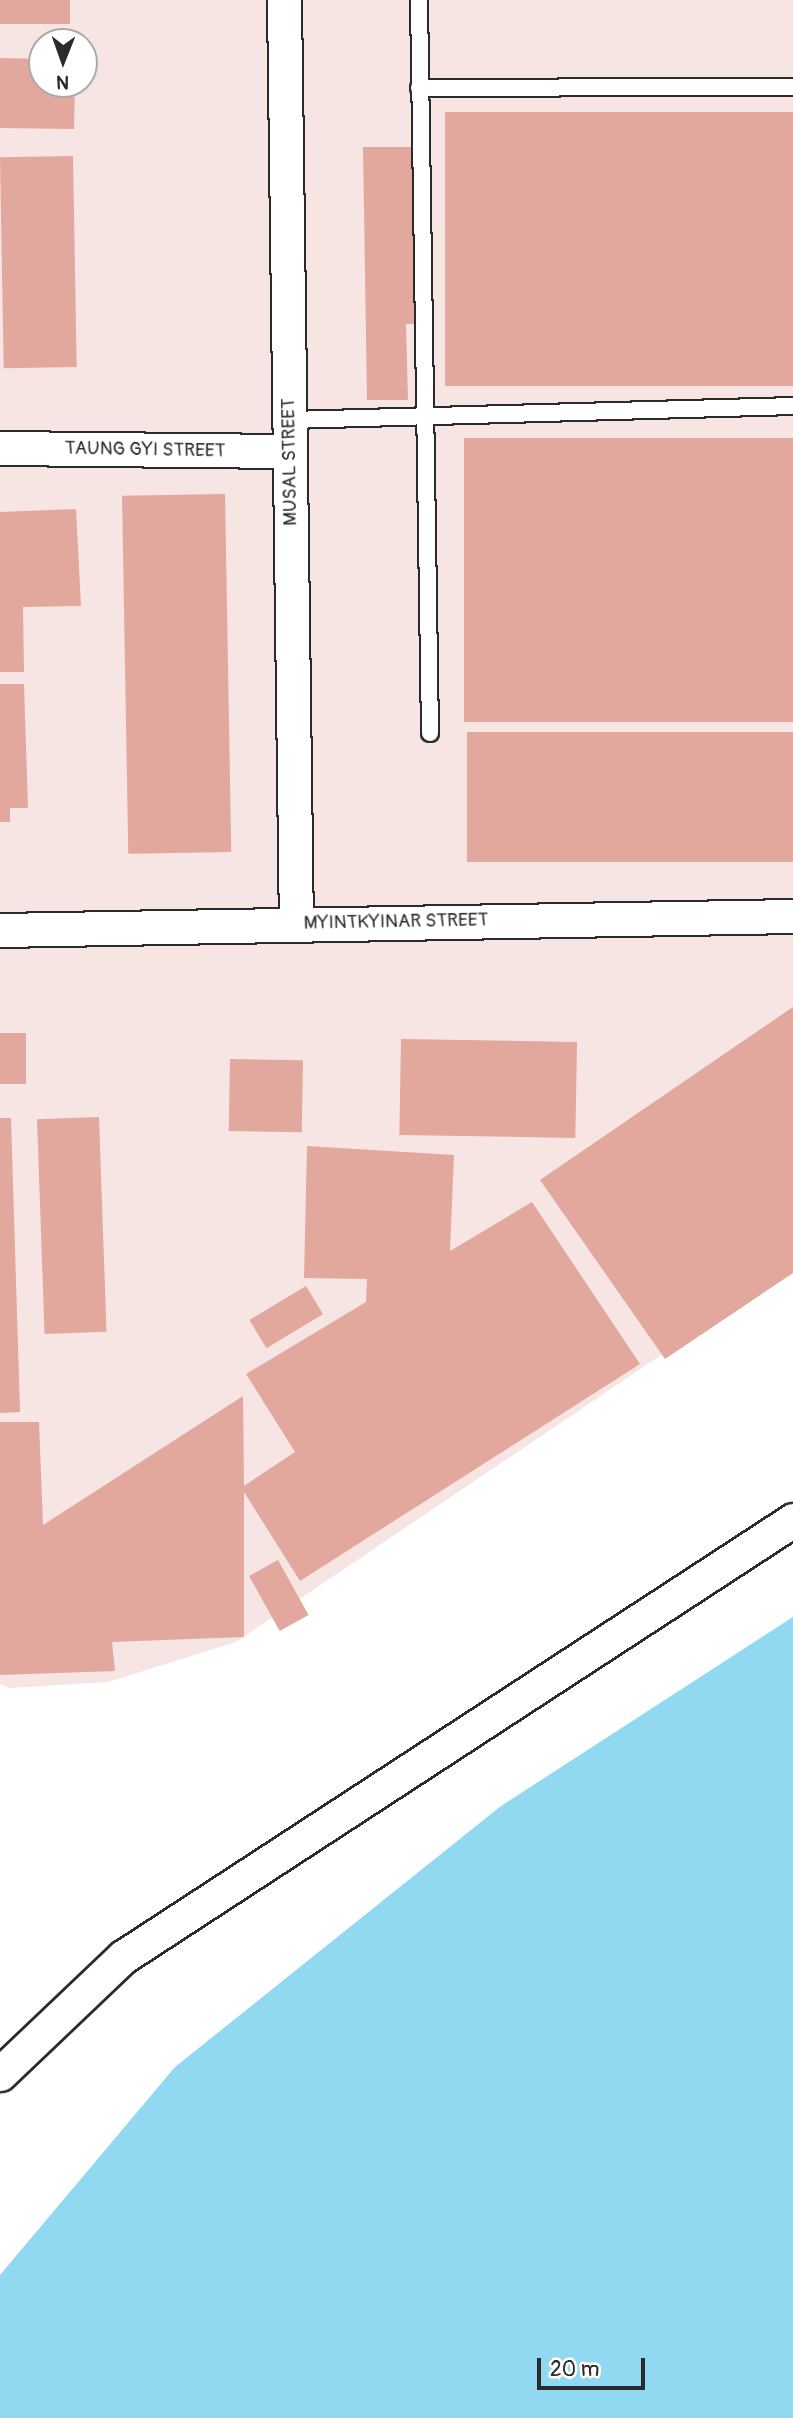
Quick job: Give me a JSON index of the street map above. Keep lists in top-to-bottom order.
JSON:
{
  "streets": {
    "street": ["TAUNG GYI STREET", "MUSAL STREET", "MYINTKYINAR STREET"]
  },
  "crossings": [
    ["TAUNG GYI STREET", "MUSAL STREET"],
    ["MUSAL STREET", "MYINTKYINAR STREET"]
  ],
  "scale_bar": "20 m",
  "north": "bottom"
}
